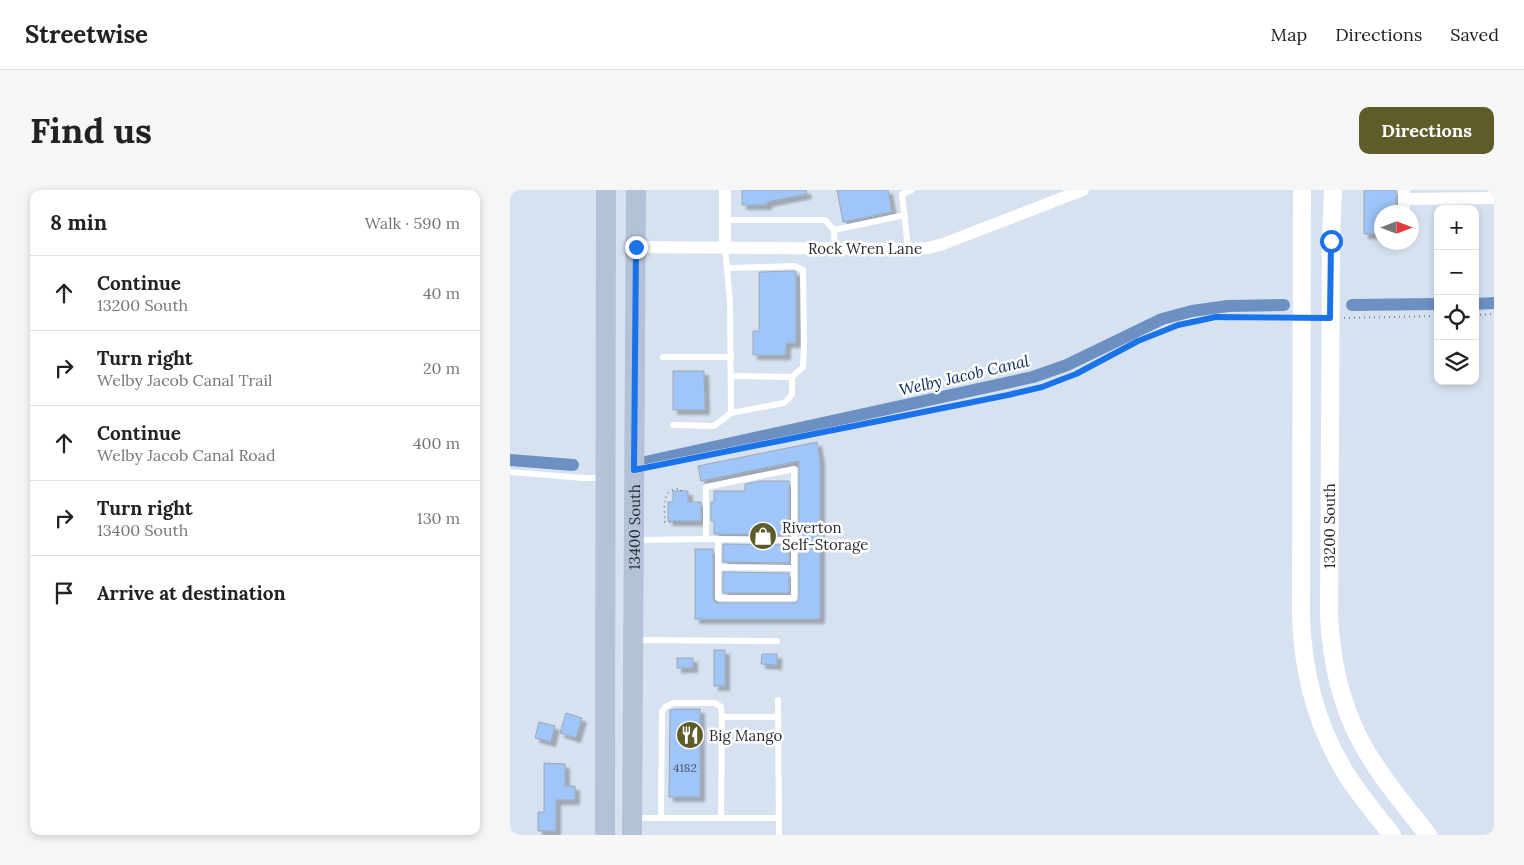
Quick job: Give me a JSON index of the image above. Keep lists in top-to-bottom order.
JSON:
{
  "streets": {
    "main road": ["13400 South"],
    "street": ["Rock Wren Lane", "13200 South"]
  },
  "crossings": [
    ["Rock Wren Lane", "13400 South"]
  ],
  "water": ["Welby Jacob Canal"],
  "places": {
    "shop": ["Riverton Self-Storage"],
    "restaurant": ["Big Mango"]
  },
  "house_numbers": ["4182"],
  "north": "right",
  "page": {
    "header": "Streetwise",
    "nav": ["Map", "Directions", "Saved"],
    "buttons": "Directions",
    "title": "Find us",
    "heading": ["8 min", "Walk · 590 m"],
    "map_buttons": ["+", "−"],
    "list": [
      ["Continue", "13200 South", "40 m"],
      ["Turn right", "Welby Jacob Canal Trail", "20 m"],
      ["Continue", "Welby Jacob Canal Road", "400 m"],
      ["Turn right", "13400 South", "130 m"],
      "Arrive at destination"
    ]
  }
}
